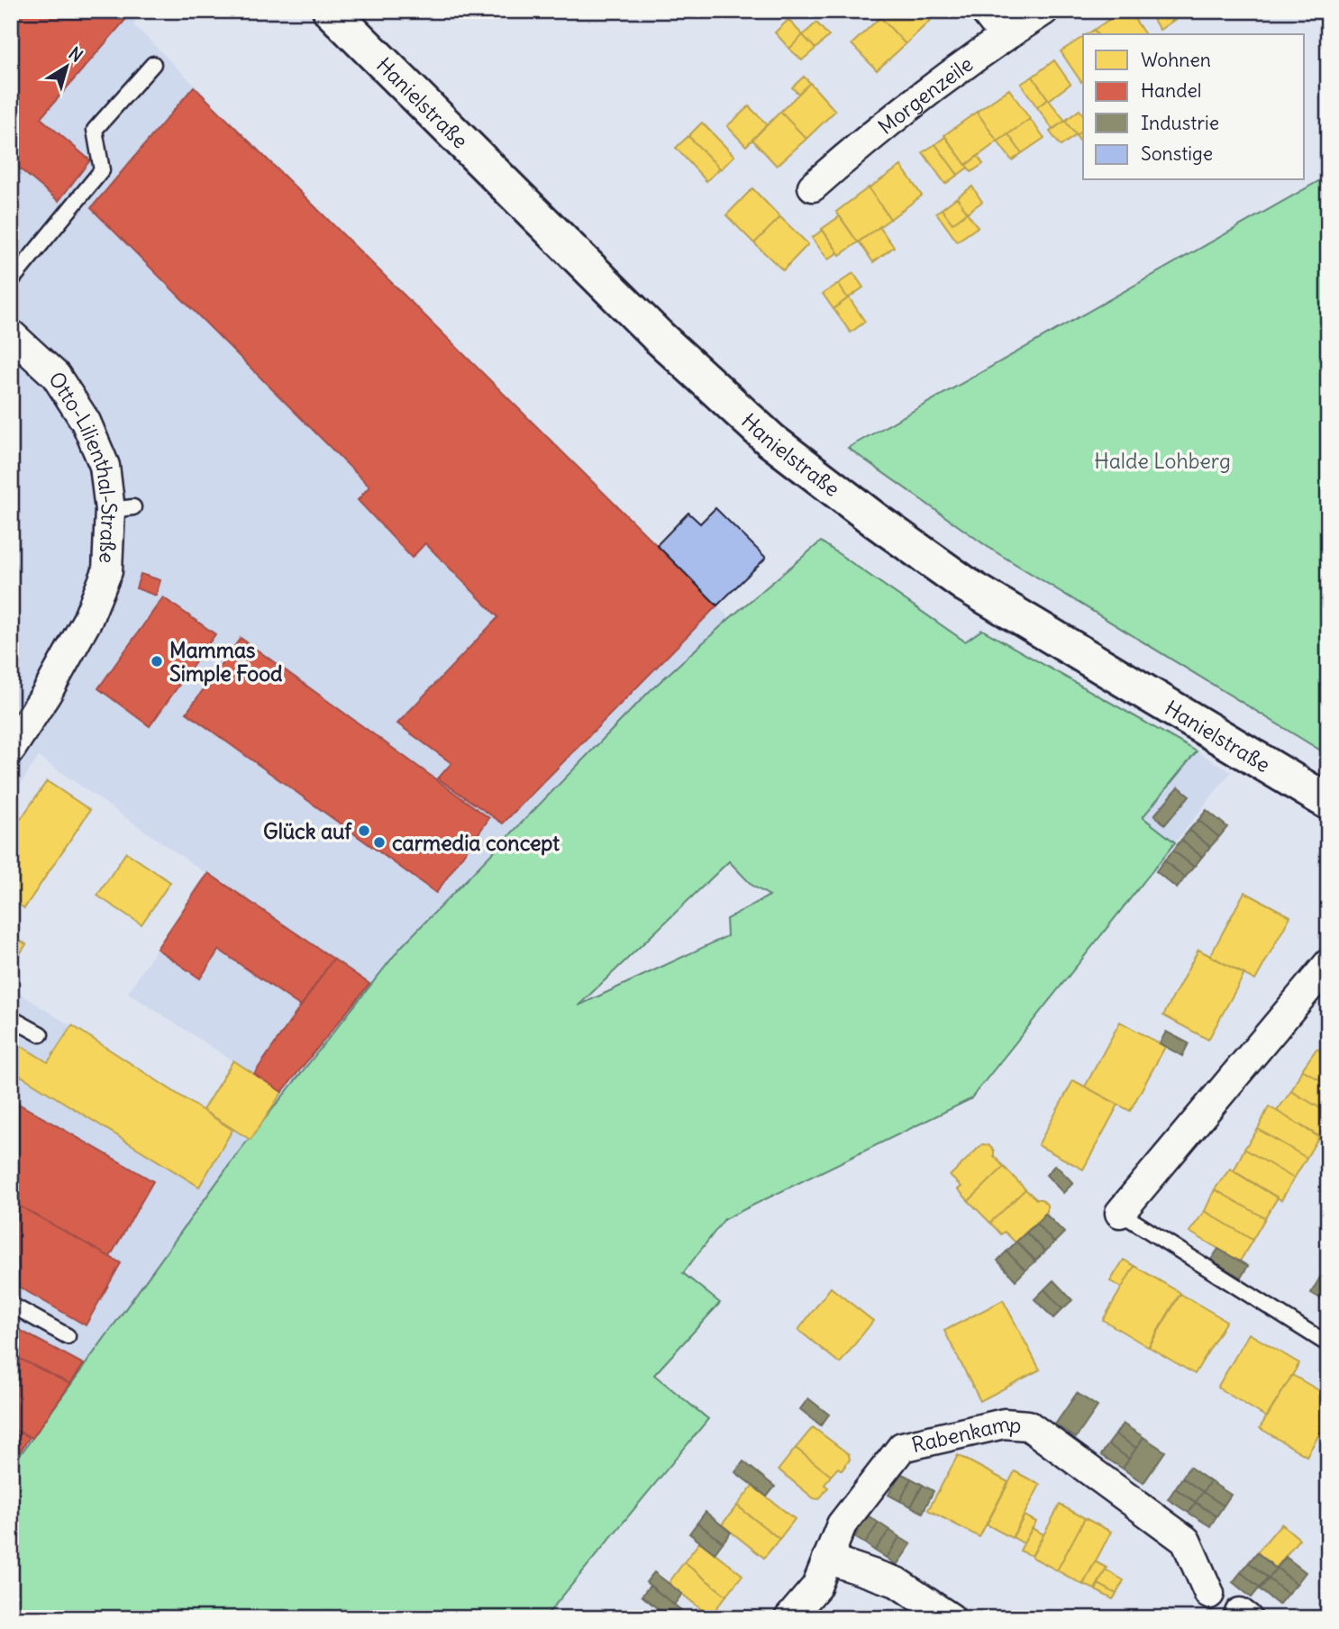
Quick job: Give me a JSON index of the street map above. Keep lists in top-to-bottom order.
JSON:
{
  "streets": {
    "main road": ["Hanielstraße"],
    "street": ["Morgenzeile", "Otto-Lilienthal-Straße", "Rabenkamp"]
  },
  "parks": ["Halde Lohberg"],
  "places": ["Mammas Simple Food", "Glück auf", "carmedia concept"],
  "legend": [
    "Wohnen",
    "Handel",
    "Industrie",
    "Sonstige"
  ],
  "north": "top right"
}
